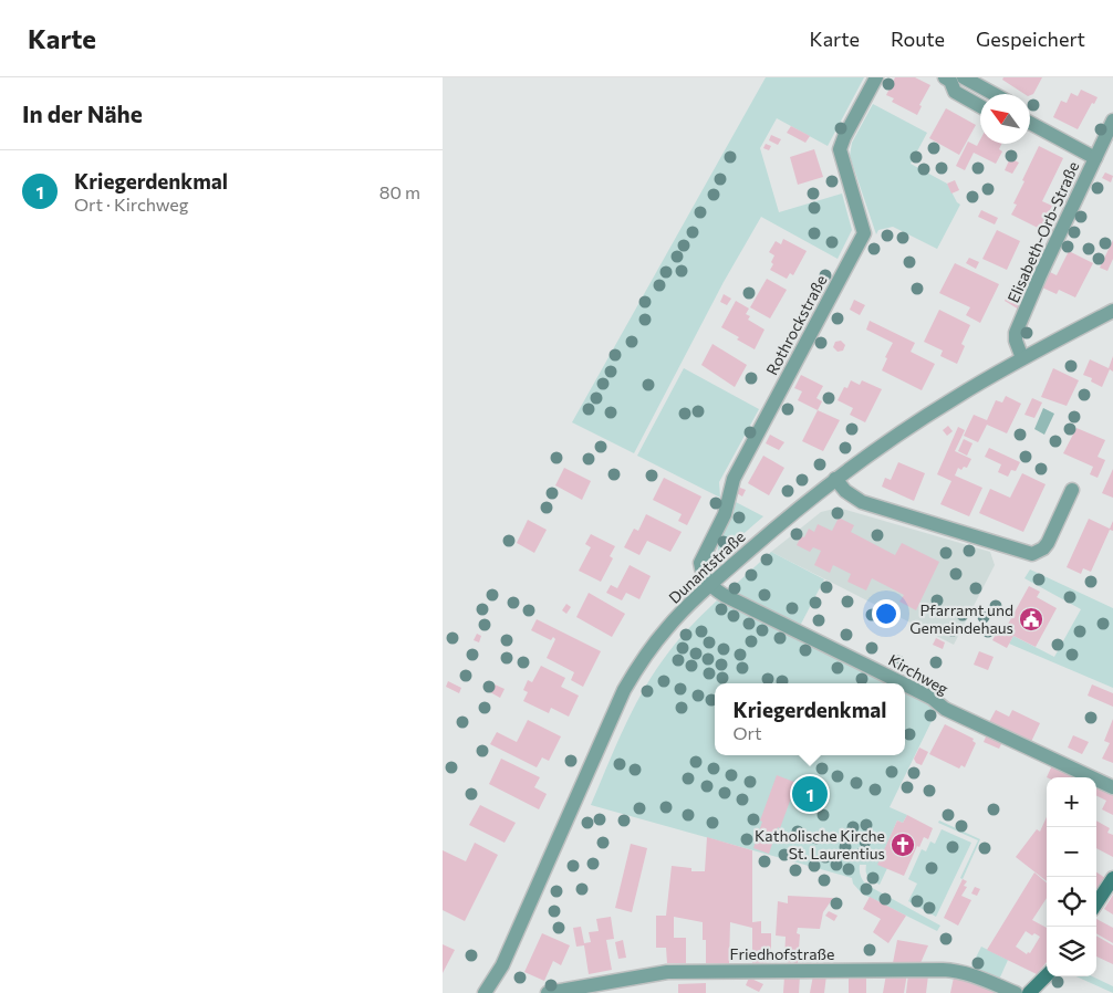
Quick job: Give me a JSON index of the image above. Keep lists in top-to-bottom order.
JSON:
{
  "streets": {
    "street": [
      "Elisabeth-Orb-Straße",
      "Rothrockstraße",
      "Dunantstraße",
      "Kirchweg",
      "Friedhofstraße"
    ]
  },
  "crossings": [
    ["Elisabeth-Orb-Straße", "Dunantstraße"],
    ["Rothrockstraße", "Dunantstraße"],
    ["Rothrockstraße", "Kirchweg"],
    ["Dunantstraße", "Kirchweg"]
  ],
  "places": {
    "public building": ["Pfarramt und Gemeindehaus"],
    "church": ["Katholische Kirche St. Laurentius"]
  },
  "north": "top left",
  "page": {
    "header": "Karte",
    "nav": ["Karte", "Route", "Gespeichert"],
    "heading": "In der Nähe",
    "list": [
      {
        "mark": "1",
        "name": "Kriegerdenkmal",
        "note": "Ort · Kirchweg",
        "value": "80 m"
      }
    ],
    "popup": ["Kriegerdenkmal", "Ort"],
    "pins": "1",
    "map_buttons": ["+", "−"]
  }
}
